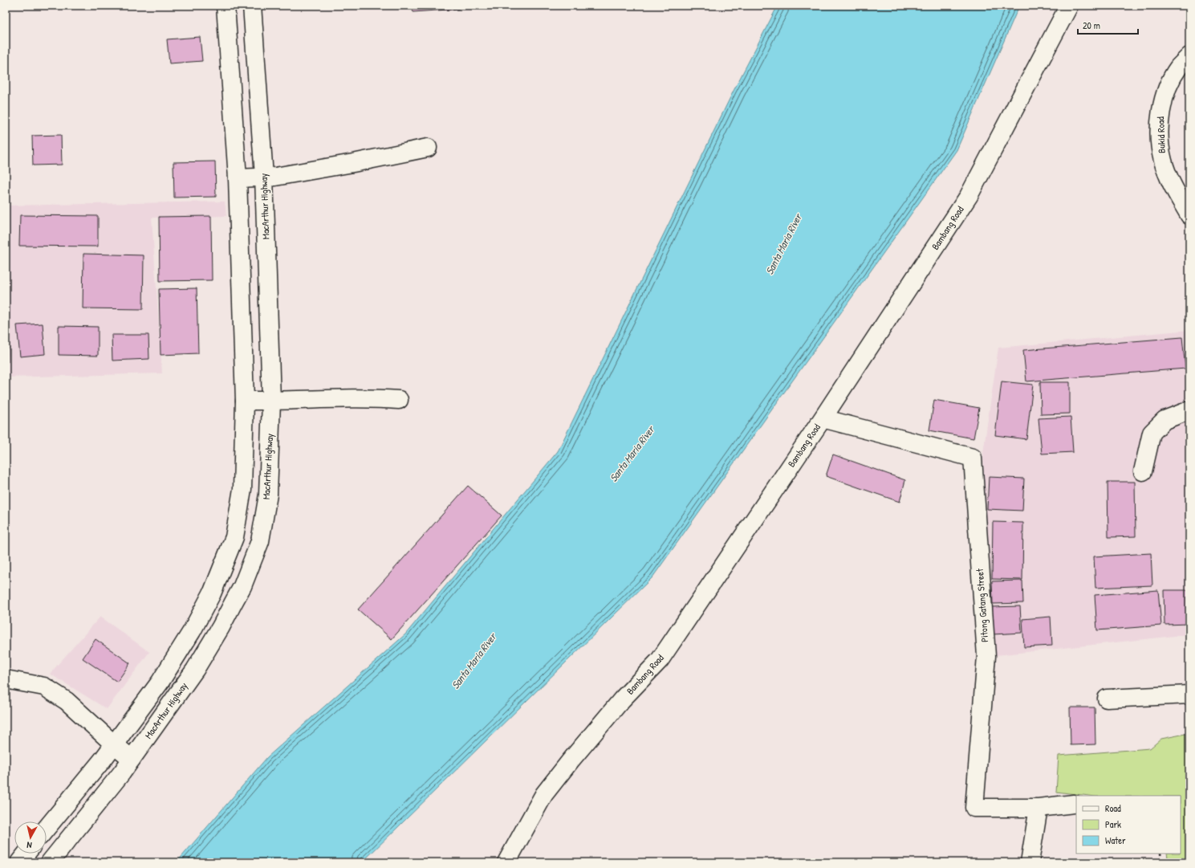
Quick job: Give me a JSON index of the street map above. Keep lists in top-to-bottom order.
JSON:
{
  "streets": {
    "main road": [
      "Bukid Road",
      "MacArthur Highway",
      "Bambang Road",
      "Pitong Gatang Street"
    ]
  },
  "crossings": [
    ["Bambang Road", "Pitong Gatang Street"]
  ],
  "water": ["Santa Maria River"],
  "legend": ["Road", "Park", "Water"],
  "scale_bar": "20 m",
  "north": "bottom"
}
